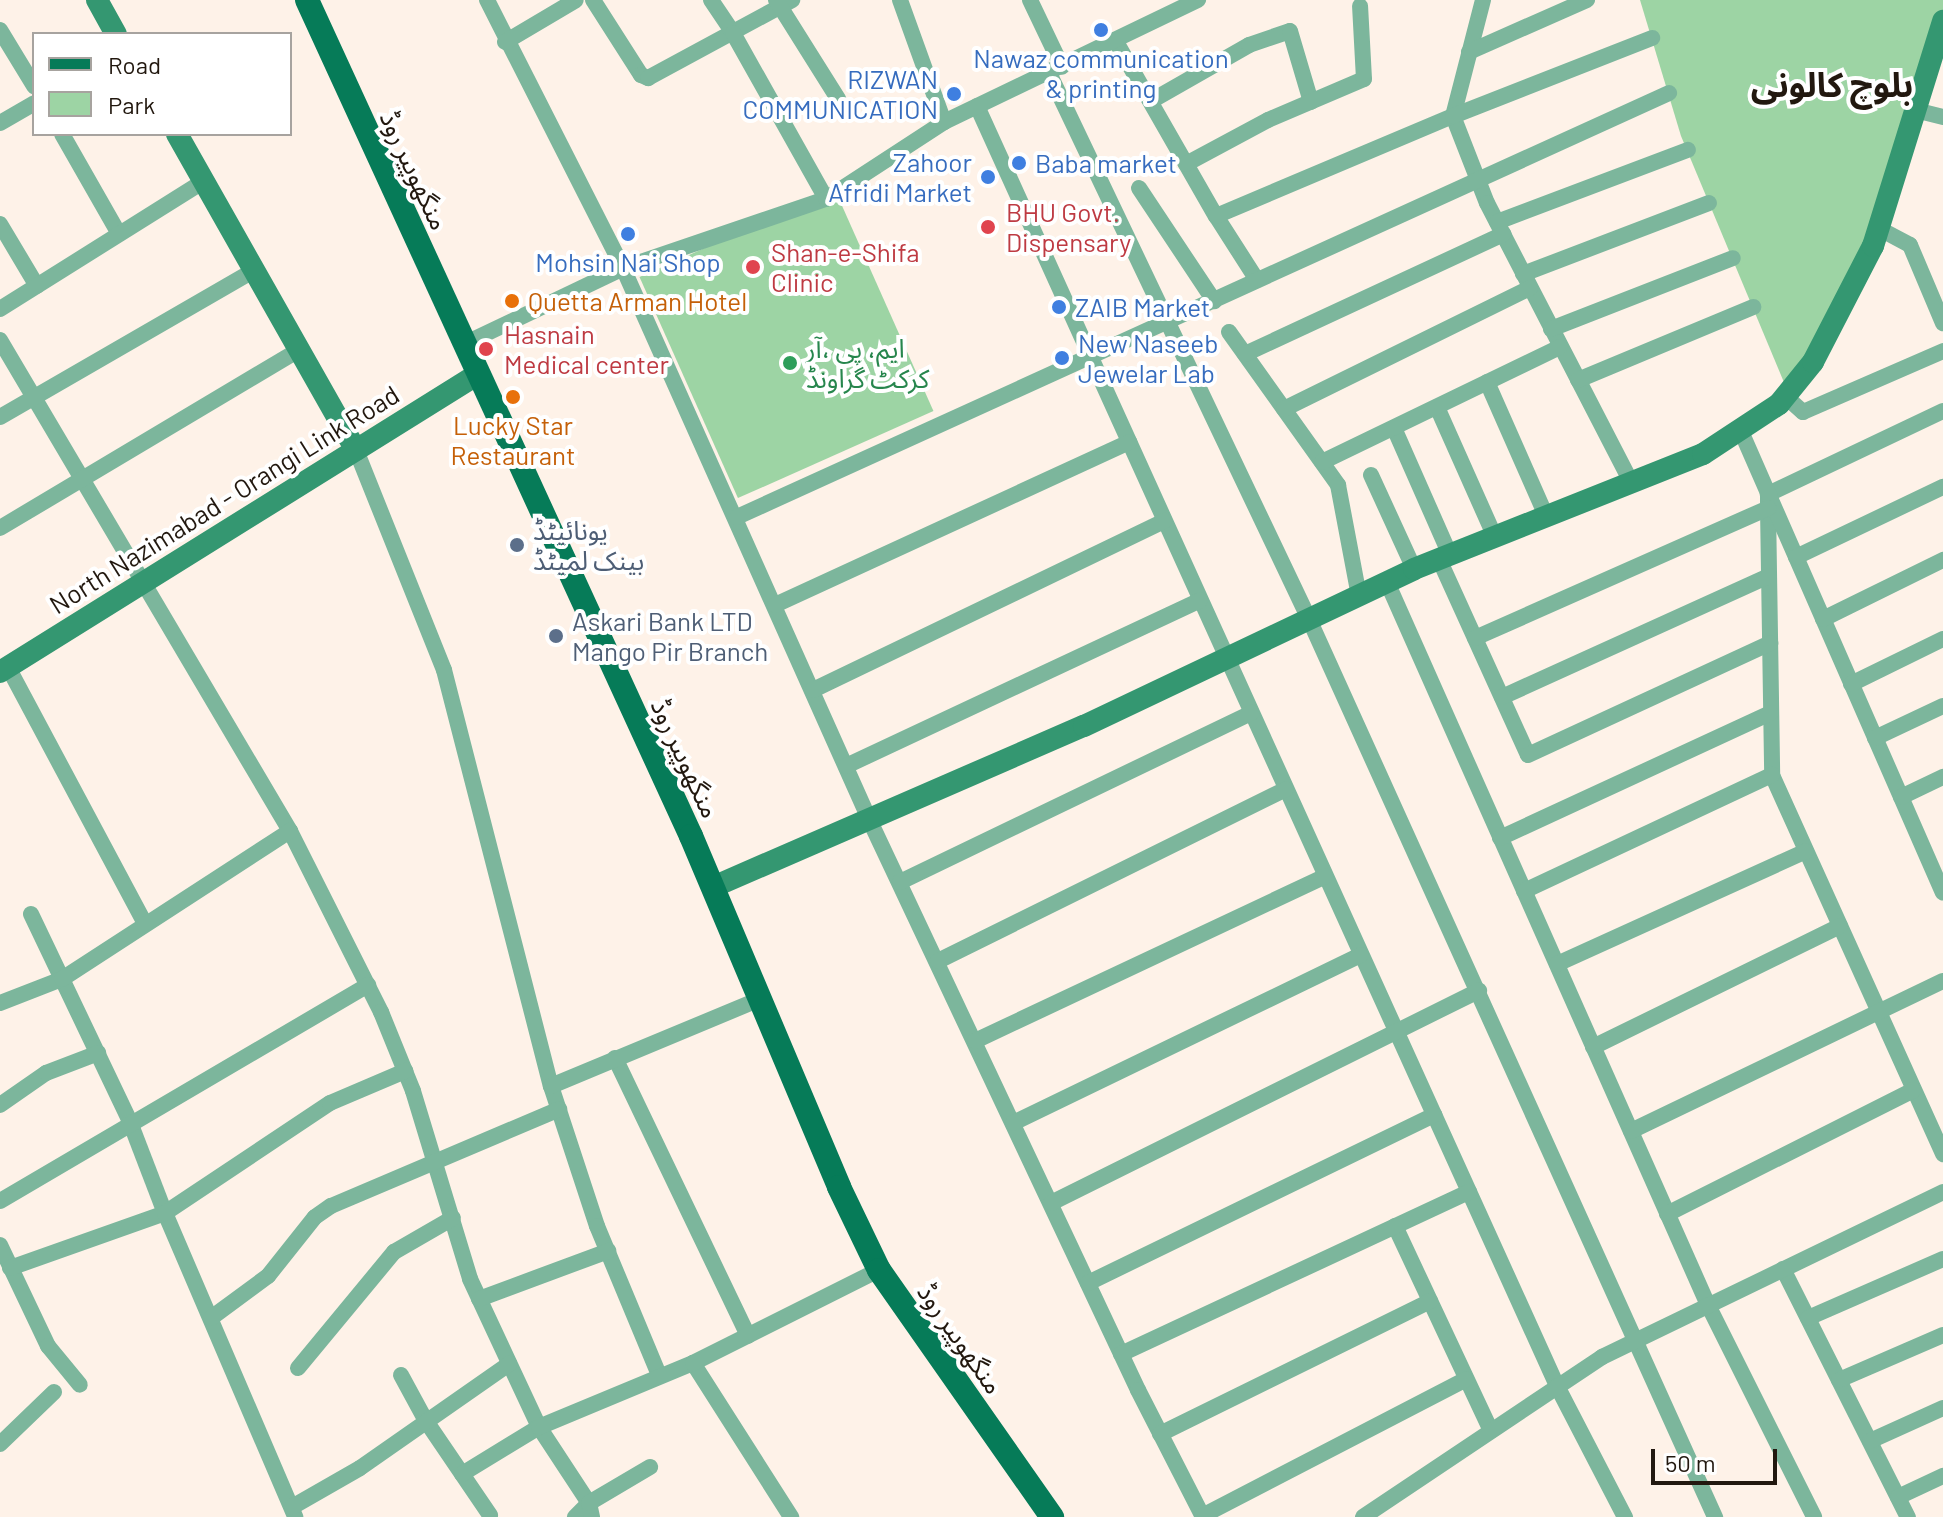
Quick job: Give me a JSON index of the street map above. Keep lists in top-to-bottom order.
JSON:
{
  "streets": {
    "main road": ["منگھوپیر روڈ"],
    "street": ["North Nazimabad - Orangi Link Road"]
  },
  "crossings": [
    ["منگھوپیر روڈ", "North Nazimabad - Orangi Link Road"]
  ],
  "districts": ["بلوچ کالونی"],
  "places": [
    "Nawaz communication & printing",
    "RIZWAN COMMUNICATION",
    "Baba market",
    "Zahoor Afridi Market",
    "BHU Govt. Dispensary",
    "Mohsin Nai Shop",
    "Shan-e-Shifa Clinic",
    "Quetta Arman Hotel",
    "ZAIB Market",
    "Hasnain Medical center",
    "New Naseeb Jewelar Lab",
    "ایم، پی ،آر کرکٹ گراونڈ",
    "Lucky Star Restaurant",
    "یونائیٹڈ بینک لمیٹڈ",
    "Askari Bank LTD Mango Pir Branch"
  ],
  "legend": ["Road", "Park"],
  "scale_bar": "50 m"
}
